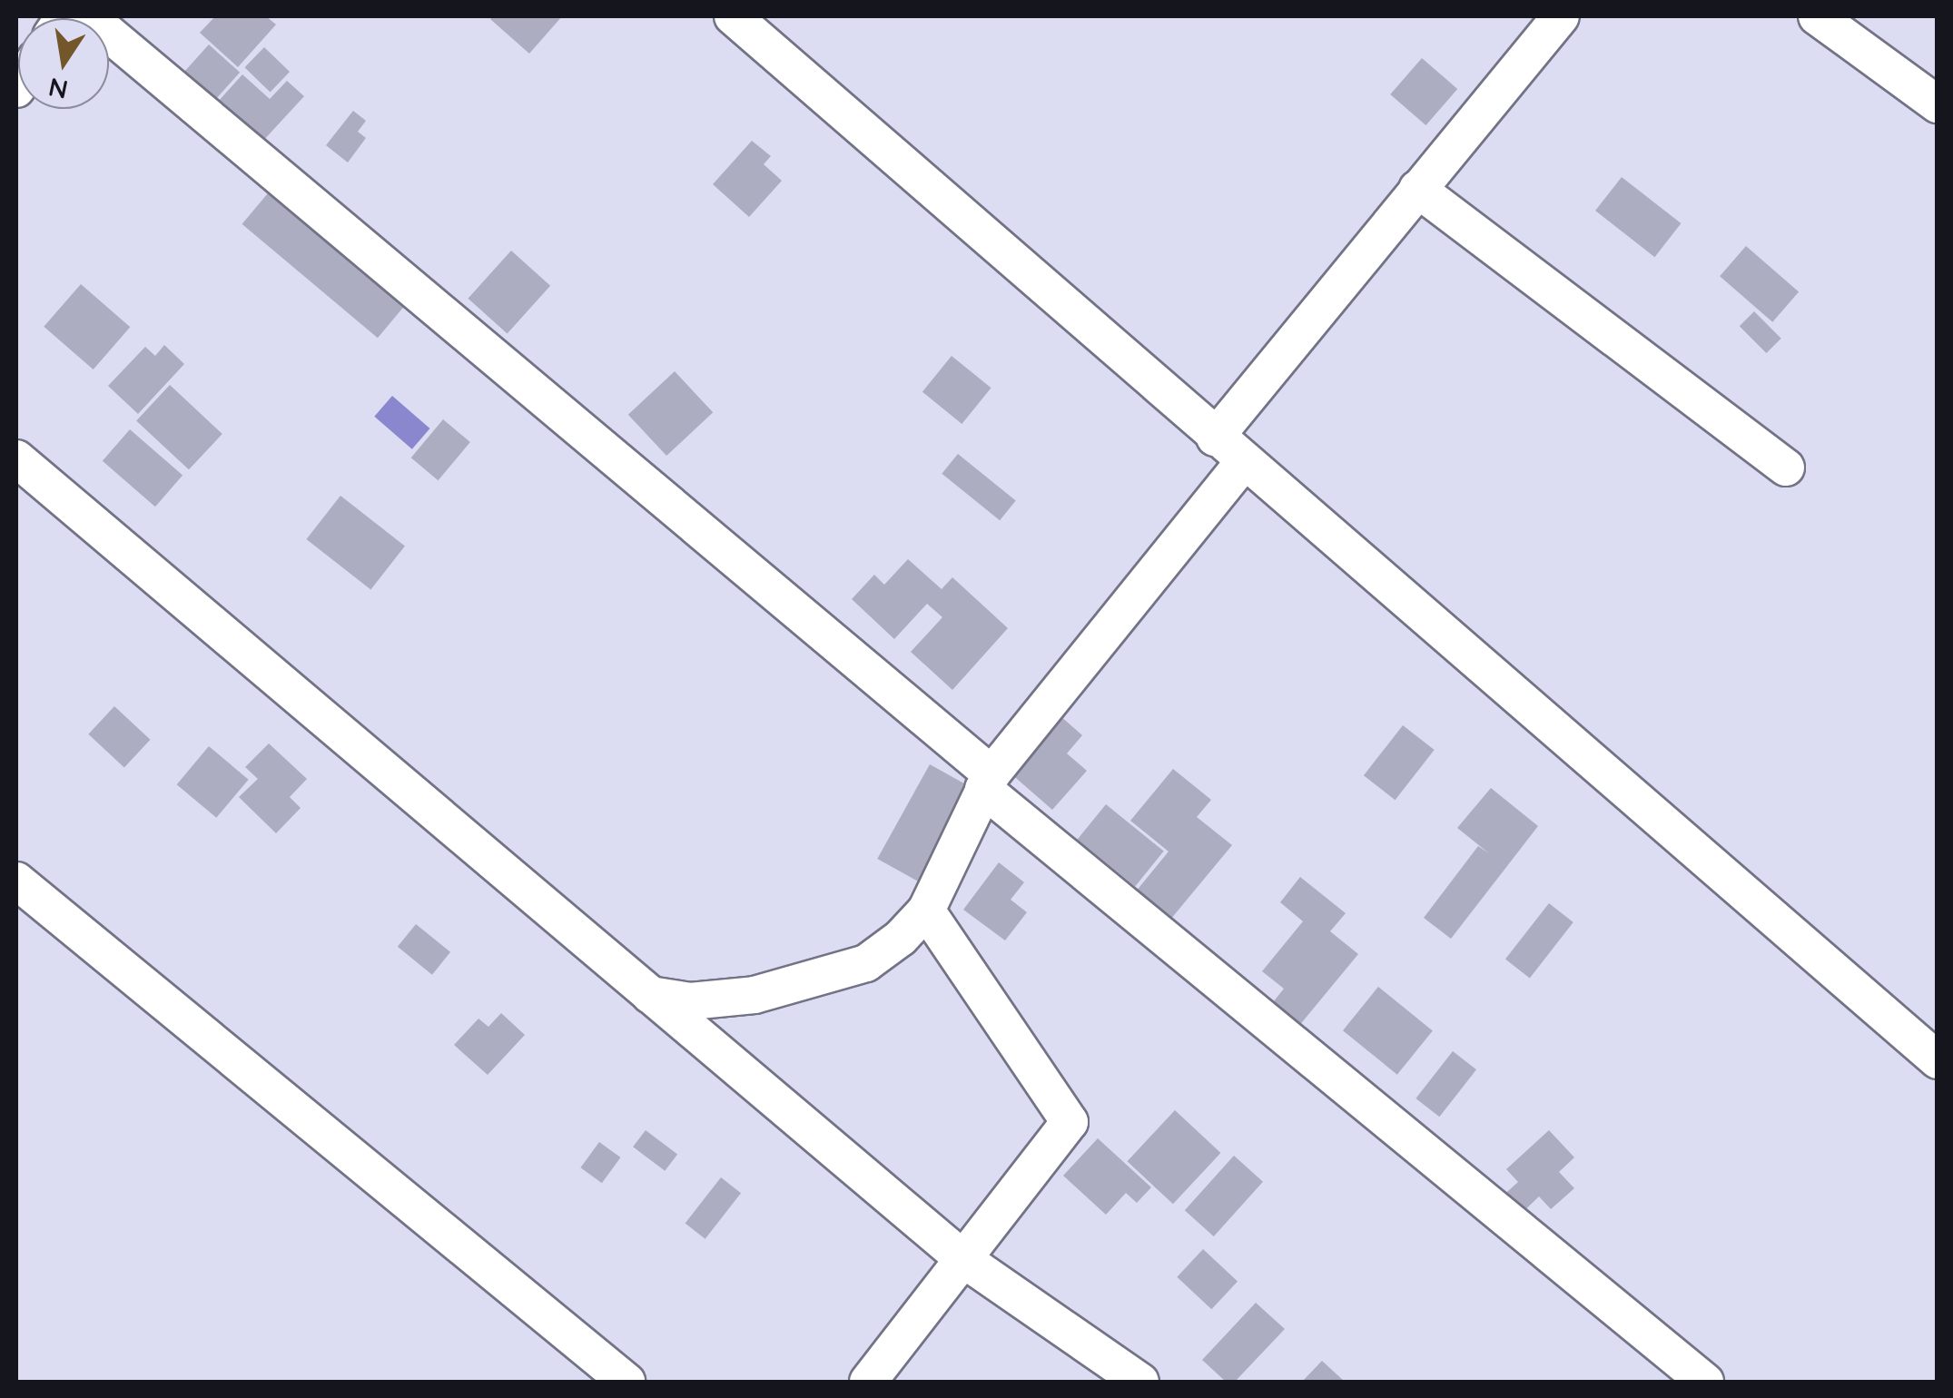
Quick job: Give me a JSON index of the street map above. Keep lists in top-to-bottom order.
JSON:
{
  "north": "bottom"
}
